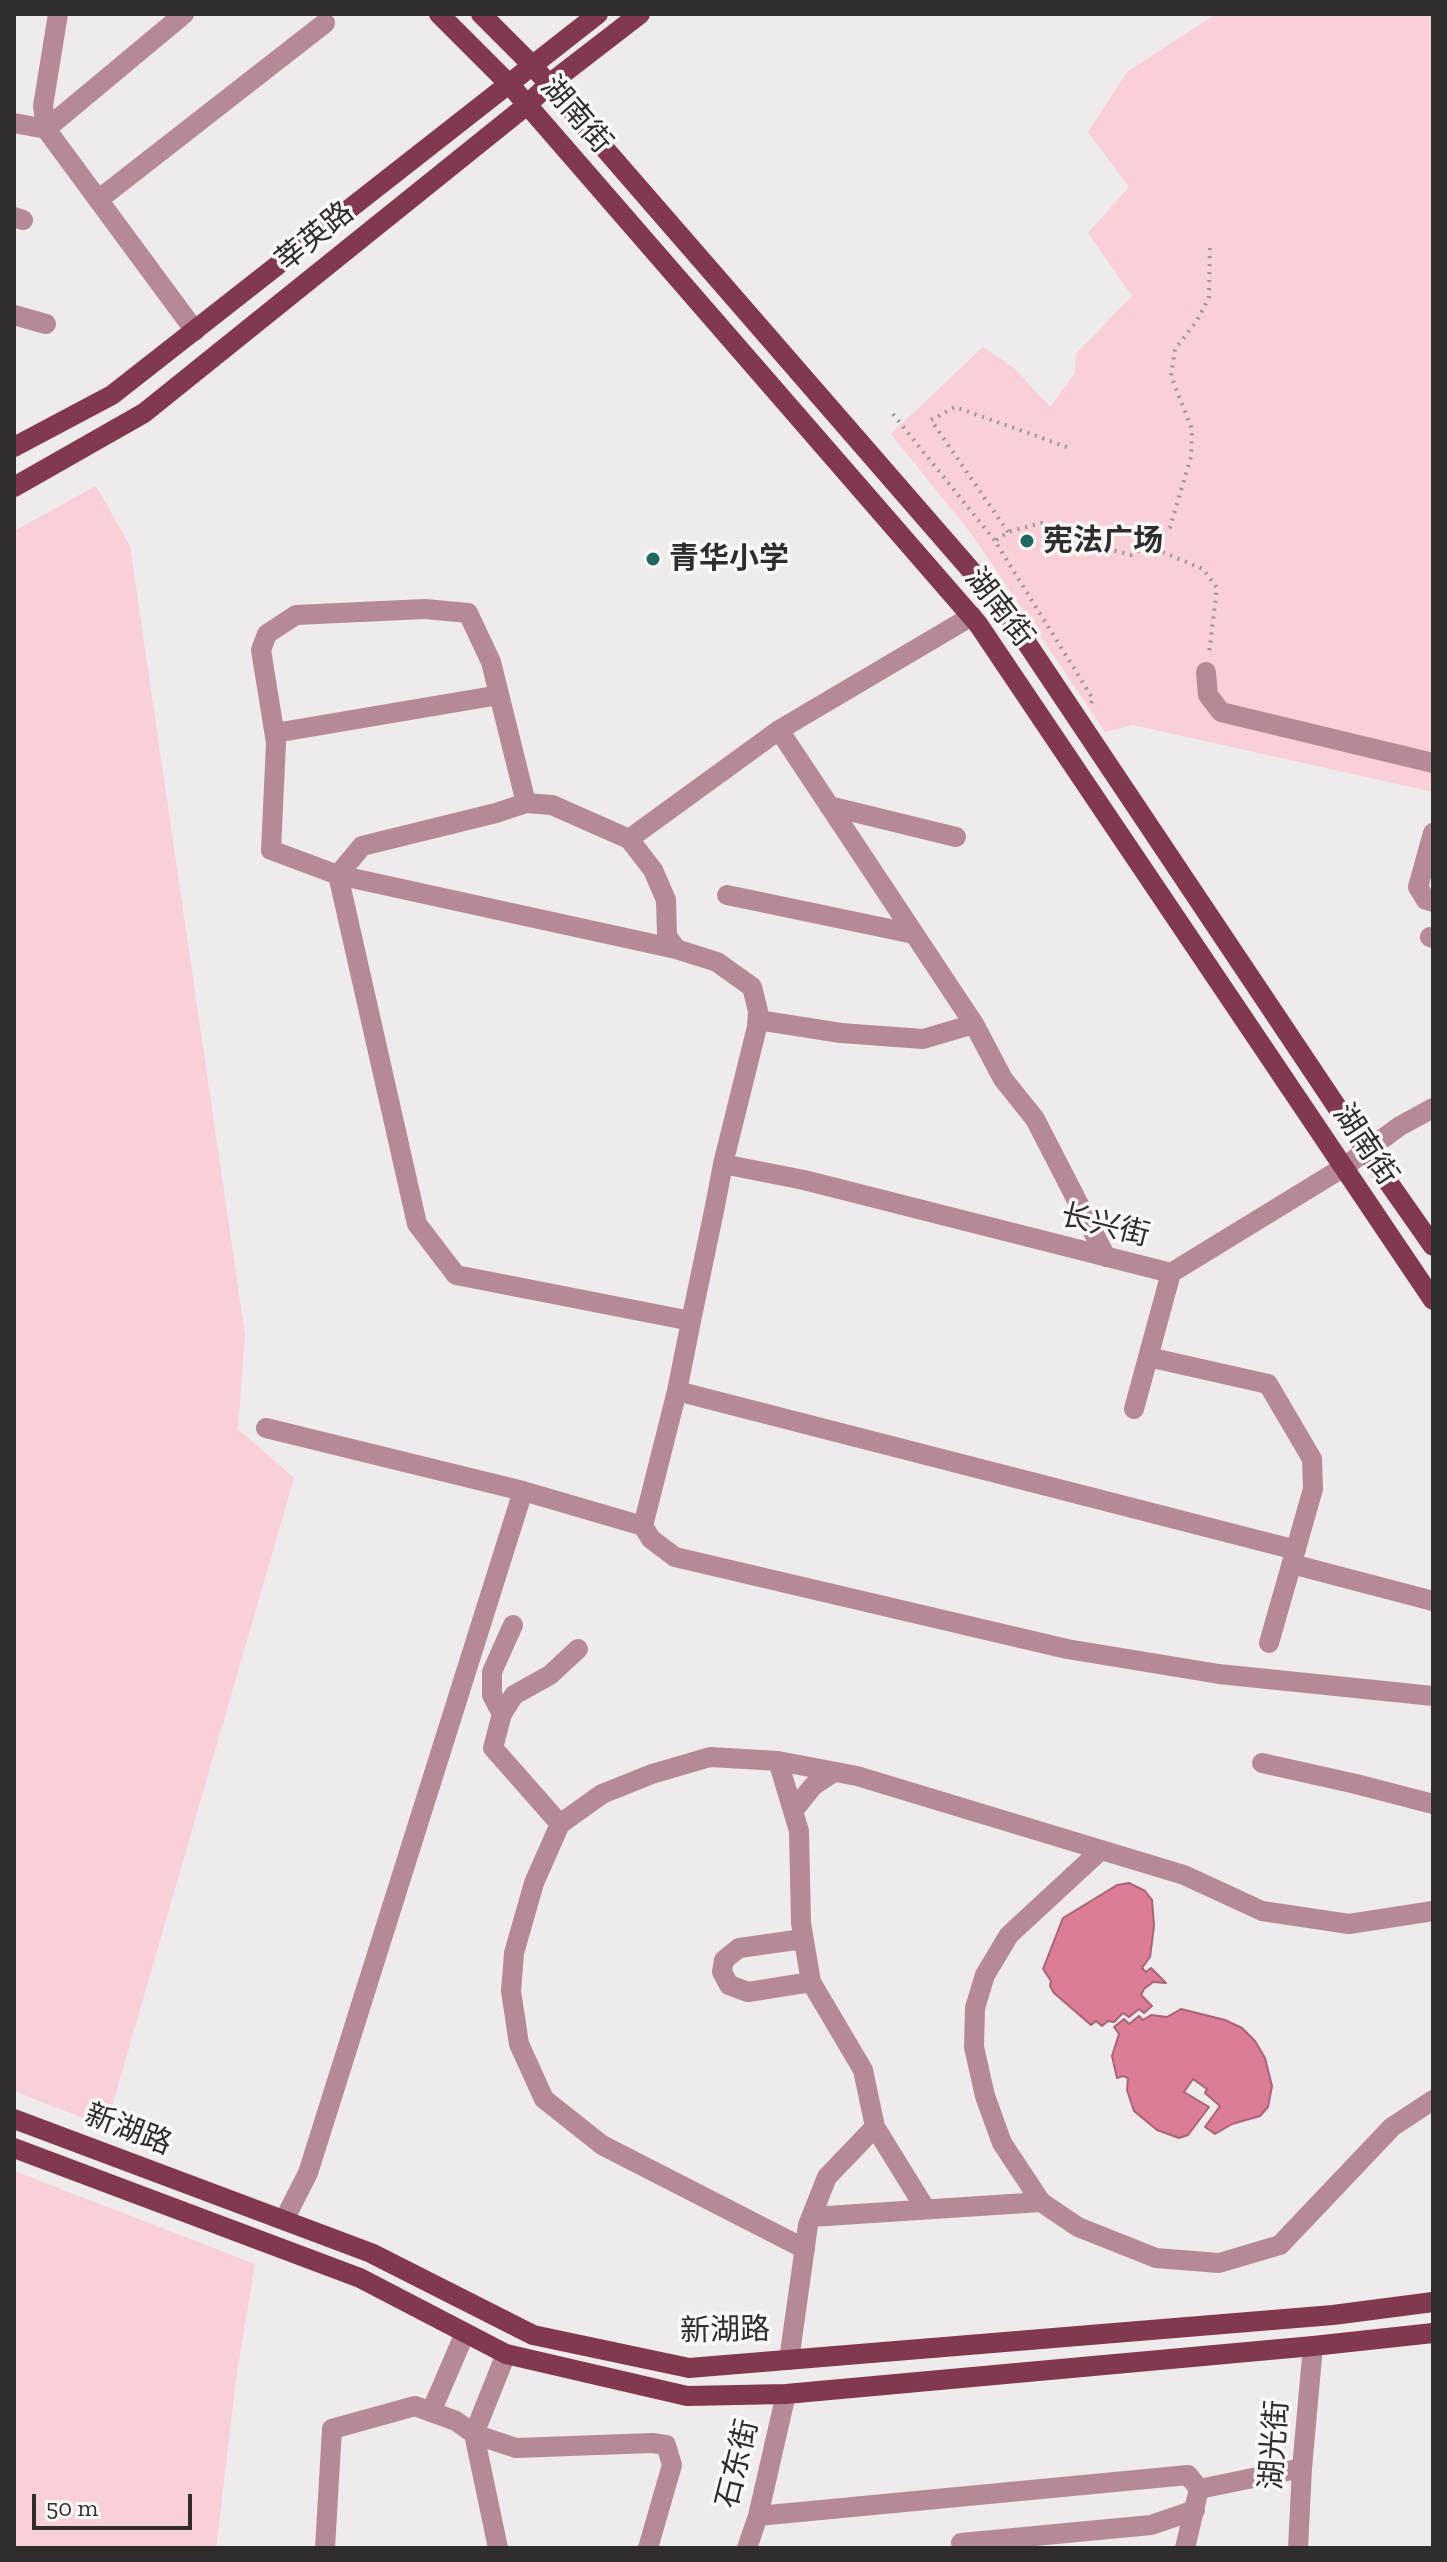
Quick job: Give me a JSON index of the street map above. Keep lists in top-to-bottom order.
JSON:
{
  "streets": {
    "main road": ["湖南街", "莘英路", "新湖路"],
    "street": ["长兴街", "湖光街", "石东街"]
  },
  "crossings": [
    ["湖南街", "莘英路"],
    ["湖南街", "长兴街"],
    ["新湖路", "湖光街"],
    ["新湖路", "石东街"]
  ],
  "places": ["宪法广场", "青华小学"],
  "scale_bar": "50 m"
}
